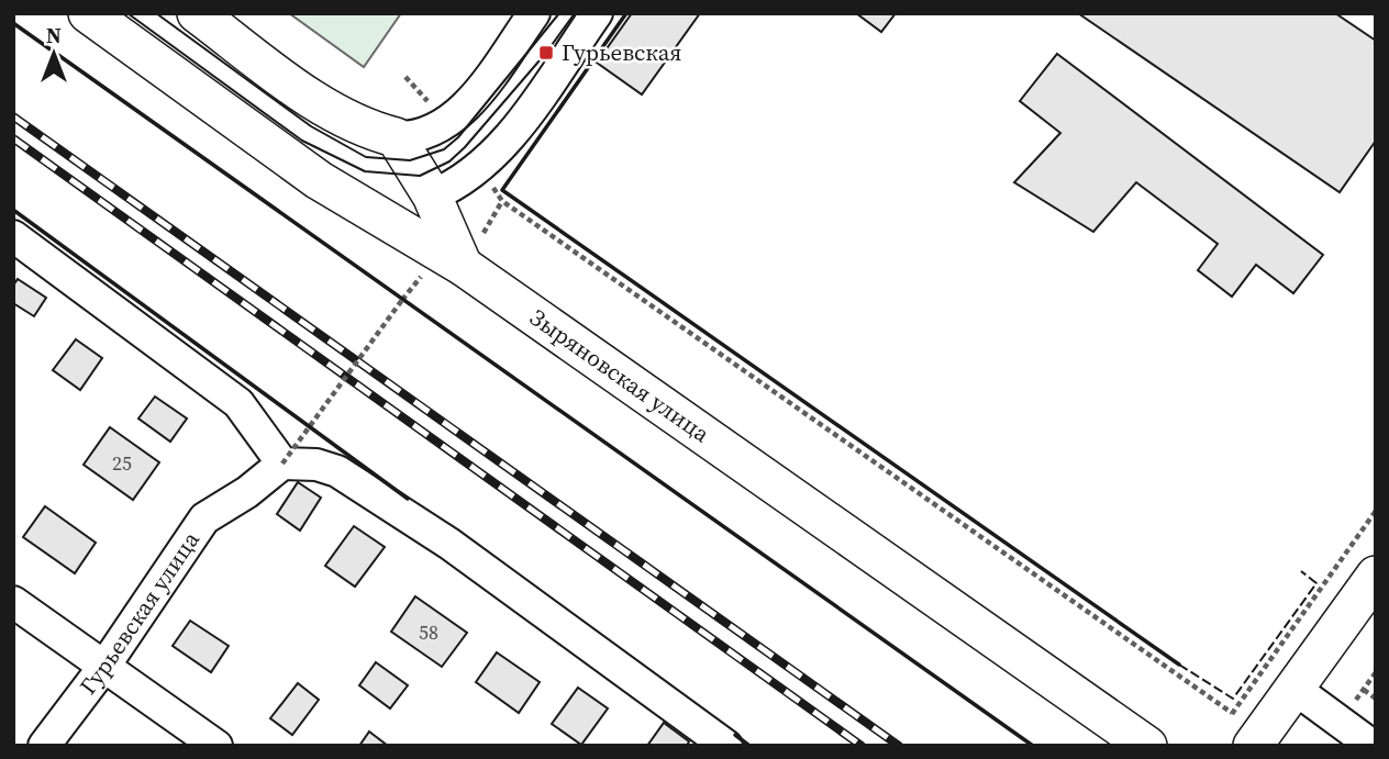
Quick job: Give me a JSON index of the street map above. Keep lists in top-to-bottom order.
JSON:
{
  "streets": {
    "main road": ["Зыряновская улица"],
    "street": ["Гурьевская улица"]
  },
  "places": {
    "transit": ["Гурьевская"]
  },
  "house_numbers": ["25", "58"],
  "north": "top"
}
